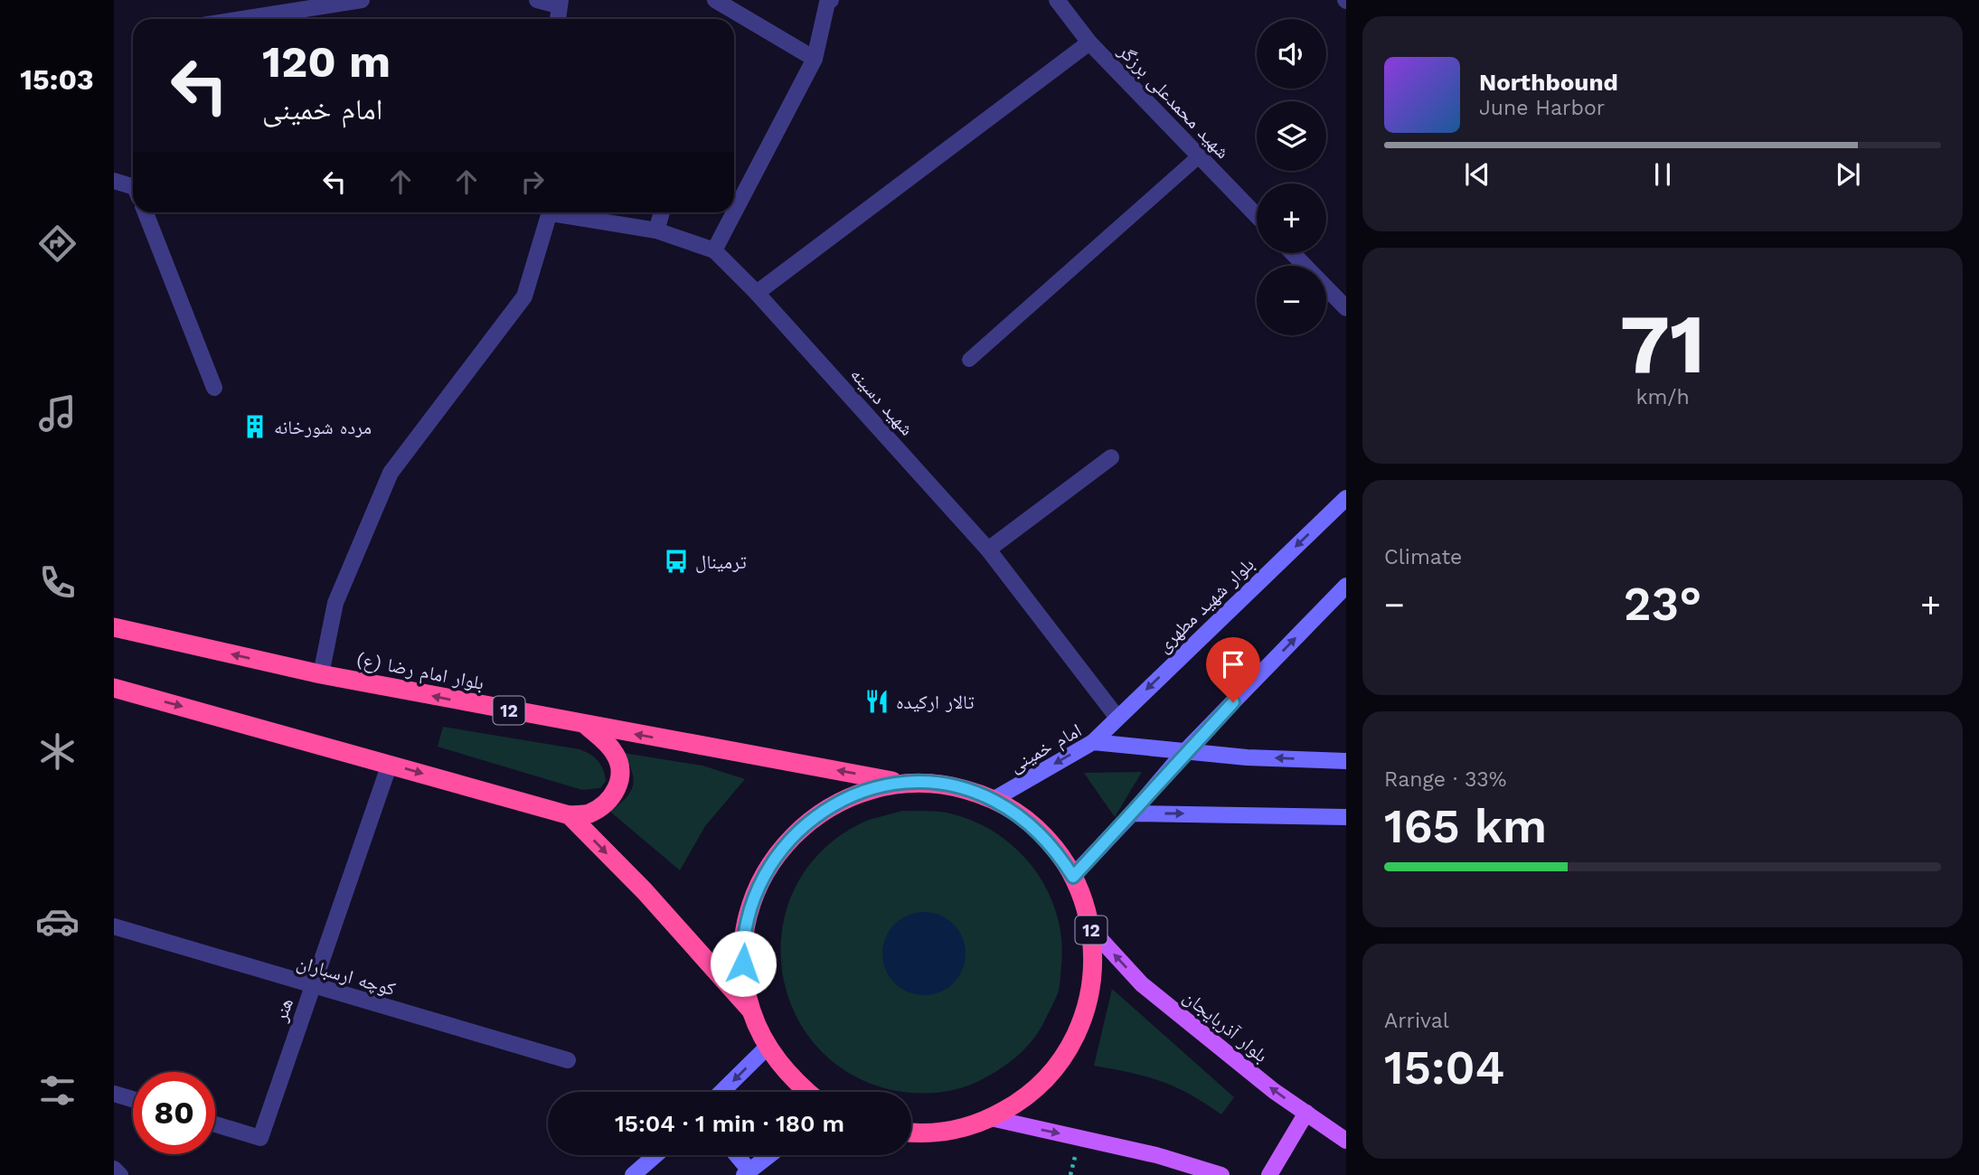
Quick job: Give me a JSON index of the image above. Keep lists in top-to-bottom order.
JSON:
{
  "streets": {
    "highway": ["بلوار امام رضا (ع)", "12"],
    "main road": ["بلوار شهید مطهری", "امام خمینی", "بلوار آذربایجان"],
    "street": [
      "شهید محمدعلی برزگر",
      "شهید دسینه",
      "کوچه ارسباران",
      "هنر"
    ]
  },
  "crossings": [
    ["شهید دسینه", "بلوار شهید مطهری"],
    ["بلوار شهید مطهری", "امام خمینی"],
    ["بلوار امام رضا (ع)", "12"],
    ["12", "امام خمینی"],
    ["12", "هنر"],
    ["12", "بلوار آذربایجان"],
    ["کوچه ارسباران", "هنر"]
  ],
  "one_way": ["بلوار آذربایجان"],
  "places": {
    "building": ["مرده شورخانه"],
    "bus stop": ["ترمینال"],
    "restaurant": ["تالار ارکیده"]
  },
  "page": {
    "tabs": "15:03",
    "map_buttons": ["+", "−"],
    "turn": ["120 m", "امام خمینی"],
    "song": ["Northbound", "June Harbor"],
    "tile": [
      ["71", "km/h"],
      "Climate",
      ["Range · 33%", "165 km"],
      ["Arrival", "15:04"]
    ],
    "heat": ["−", "23°", "+"],
    "limit": "80",
    "trip": "15:04 · 1 min · 180 m"
  }
}
